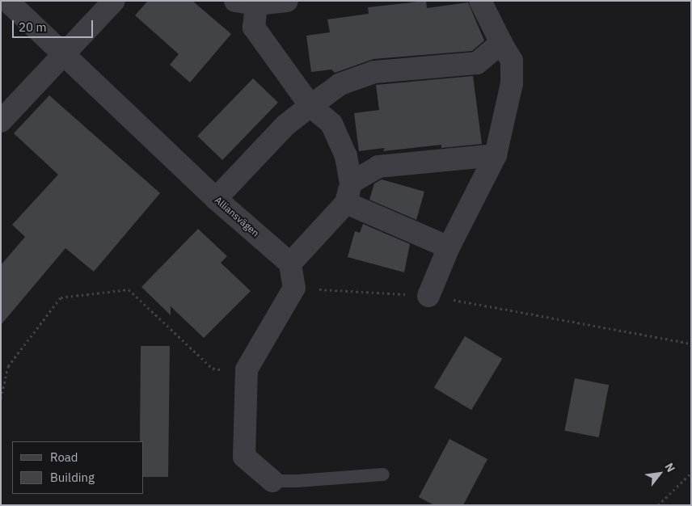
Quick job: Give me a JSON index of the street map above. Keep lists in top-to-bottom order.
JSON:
{
  "streets": {
    "street": ["Alliansvägen"]
  },
  "legend": ["Road", "Building"],
  "scale_bar": "20 m",
  "north": "top right"
}
